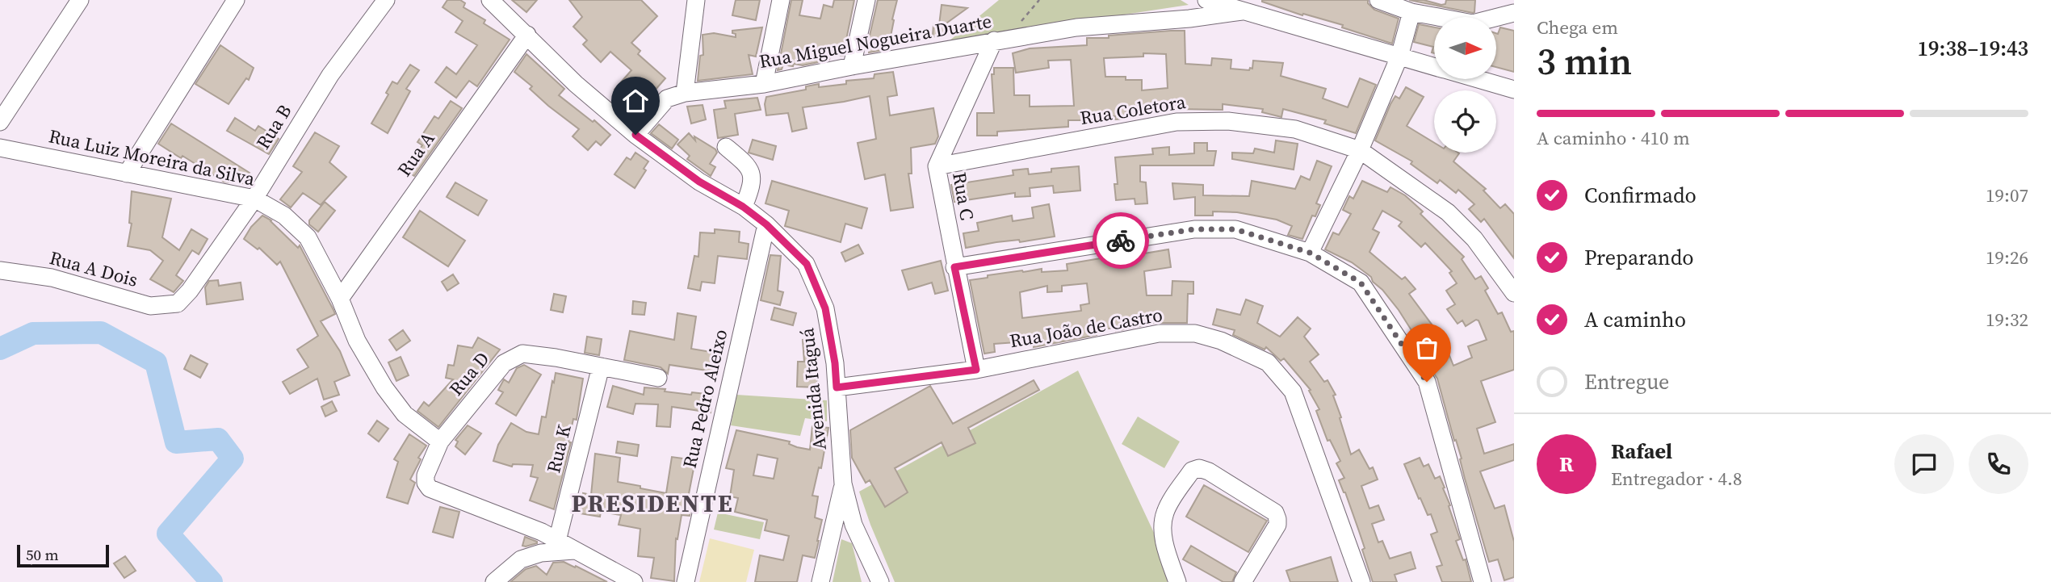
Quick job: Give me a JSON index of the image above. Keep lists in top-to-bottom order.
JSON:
{
  "streets": {
    "street": [
      "Rua Miguel Nogueira Duarte",
      "Rua Coletora",
      "Rua B",
      "Rua A",
      "Rua Luiz Moreira da Silva",
      "Rua C",
      "Rua A Dois",
      "Rua João de Castro",
      "Rua D",
      "Avenida Itaguá",
      "Rua Pedro Aleixo",
      "Rua K"
    ]
  },
  "crossings": [
    ["Rua Miguel Nogueira Duarte", "Rua C"],
    ["Rua Miguel Nogueira Duarte", "Avenida Itaguá"],
    ["Rua Coletora", "Rua C"],
    ["Rua B", "Rua Luiz Moreira da Silva"],
    ["Rua B", "Rua A Dois"],
    ["Rua A", "Rua Luiz Moreira da Silva"],
    ["Rua A", "Avenida Itaguá"],
    ["Rua Luiz Moreira da Silva", "Rua D"],
    ["Rua C", "Rua João de Castro"],
    ["Rua João de Castro", "Avenida Itaguá"],
    ["Rua D", "Rua K"],
    ["Avenida Itaguá", "Rua Pedro Aleixo"]
  ],
  "districts": ["PRESIDENTE"],
  "scale_bar": "50 m",
  "north": "right",
  "page": {
    "heading": ["3 min", "Chega em", "19:38–19:43"],
    "panel": ["Rafael", "Entregador · 4.8"],
    "bar": "A caminho · 410 m",
    "list": [
      ["Confirmado", "19:07"],
      ["Preparando", "19:26"],
      ["A caminho", "19:32"],
      "Entregue"
    ],
    "round": "R",
    "scale": "50 m"
  }
}
